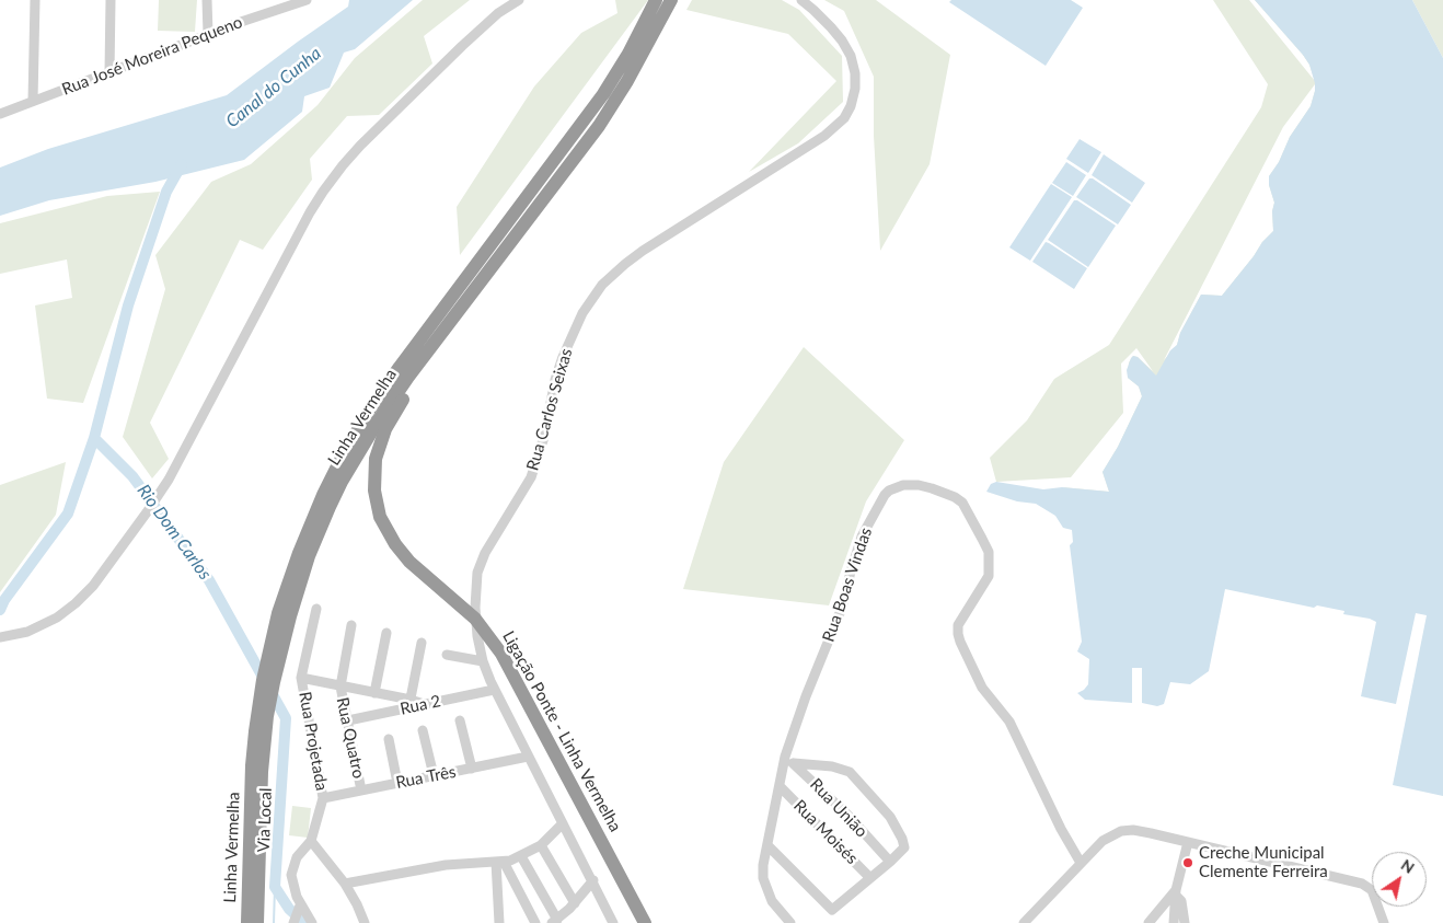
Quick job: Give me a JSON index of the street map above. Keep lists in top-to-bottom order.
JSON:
{
  "streets": {
    "highway": ["Linha Vermelha", "Ligação Ponte - Linha Vermelha"],
    "street": [
      "Rua José Moreira Pequeno",
      "Rua Carlos Seixas",
      "Rua Boas Vindas",
      "Rua 2",
      "Rua Quatro",
      "Rua Projetada",
      "Rua Três",
      "Rua União",
      "Via Local",
      "Rua Moisés"
    ]
  },
  "crossings": [
    ["Rua Carlos Seixas", "Rua 2"],
    ["Rua Carlos Seixas", "Rua Três"],
    ["Linha Vermelha", "Ligação Ponte - Linha Vermelha"],
    ["Linha Vermelha", "Via Local"],
    ["Rua Boas Vindas", "Rua União"],
    ["Rua Boas Vindas", "Rua Moisés"],
    ["Rua 2", "Rua Quatro"],
    ["Rua Quatro", "Rua Três"],
    ["Rua Projetada", "Rua Três"]
  ],
  "water": ["Canal do Cunha", "Rio Dom Carlos"],
  "places": ["Creche Municipal Clemente Ferreira"],
  "north": "top right"
}
